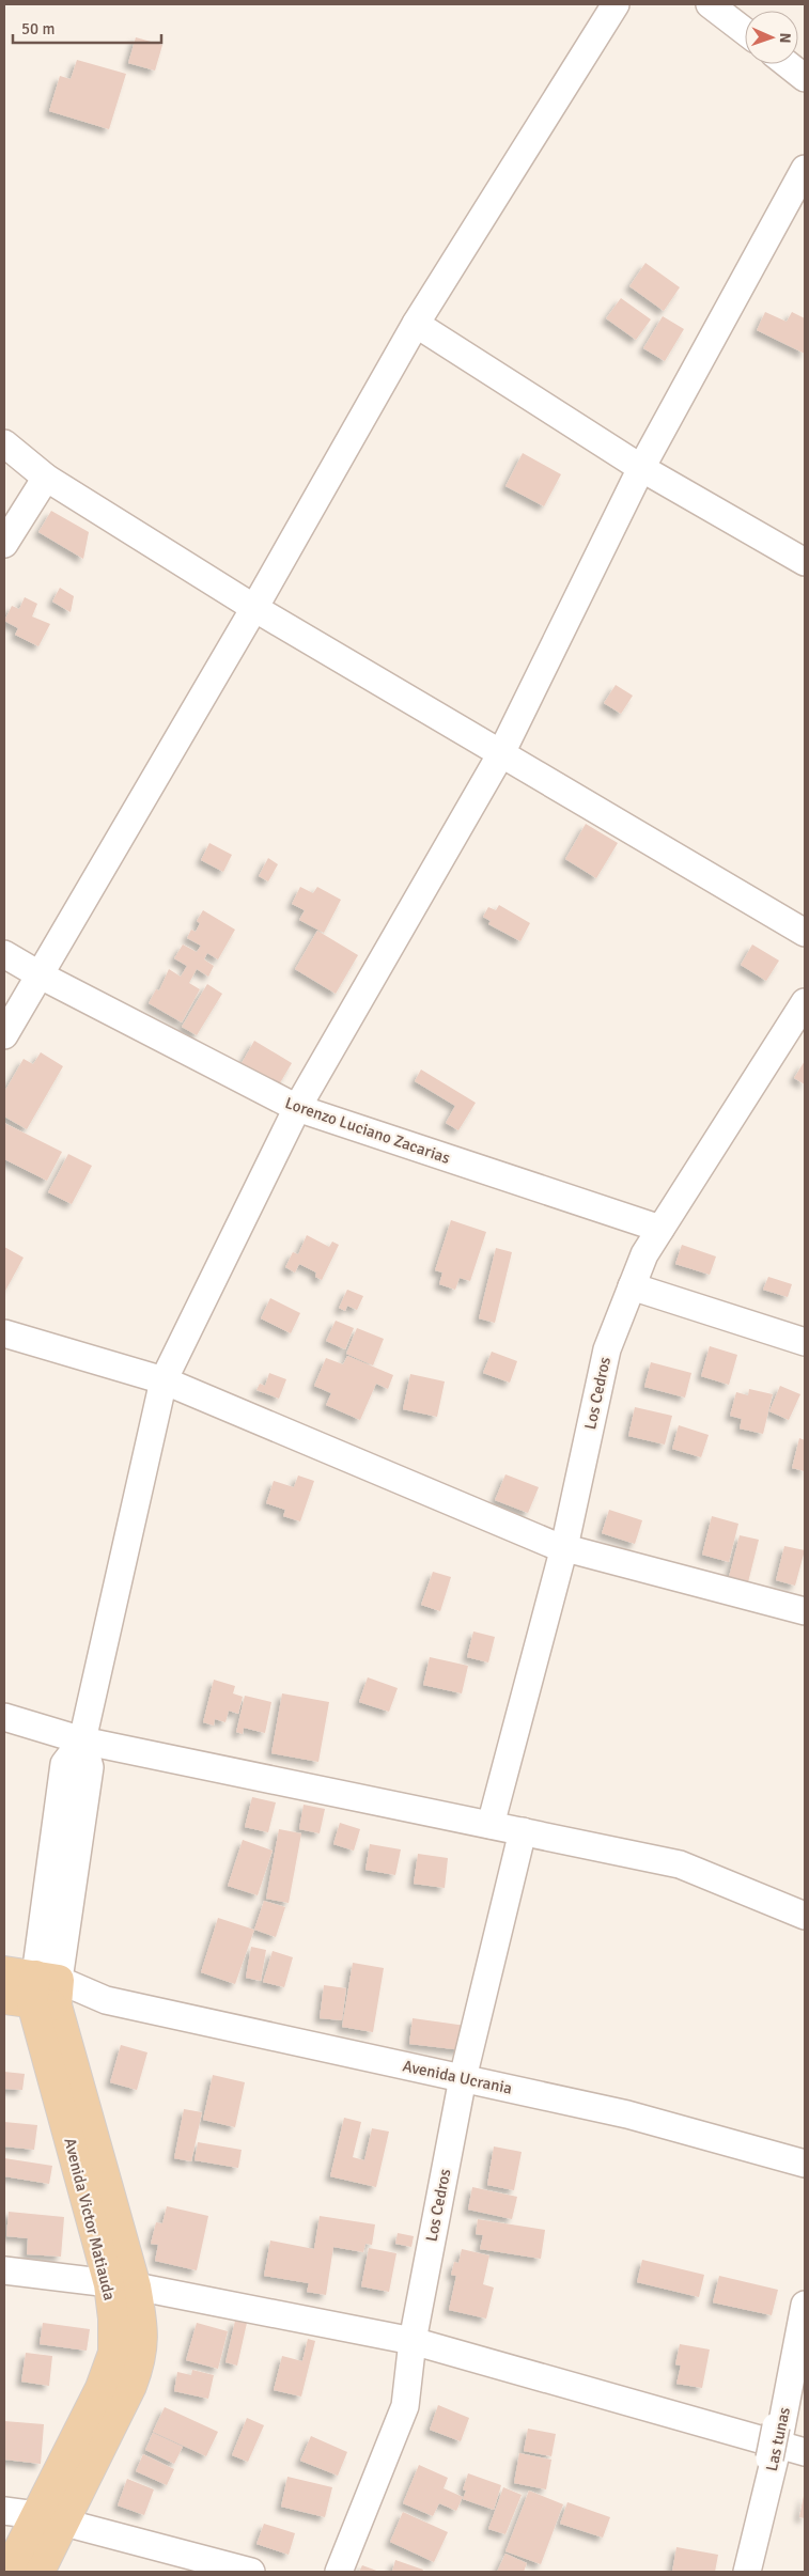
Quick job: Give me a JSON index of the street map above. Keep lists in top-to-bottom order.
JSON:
{
  "streets": {
    "main road": ["Avenida Ucrania", "Avenida Victor Matiauda"],
    "street": ["Lorenzo Luciano Zacarias", "Los Cedros", "Las tunas"]
  },
  "crossings": [
    ["Lorenzo Luciano Zacarias", "Los Cedros"],
    ["Los Cedros", "Avenida Ucrania"],
    ["Avenida Ucrania", "Avenida Victor Matiauda"]
  ],
  "scale_bar": "50 m",
  "north": "right"
}
